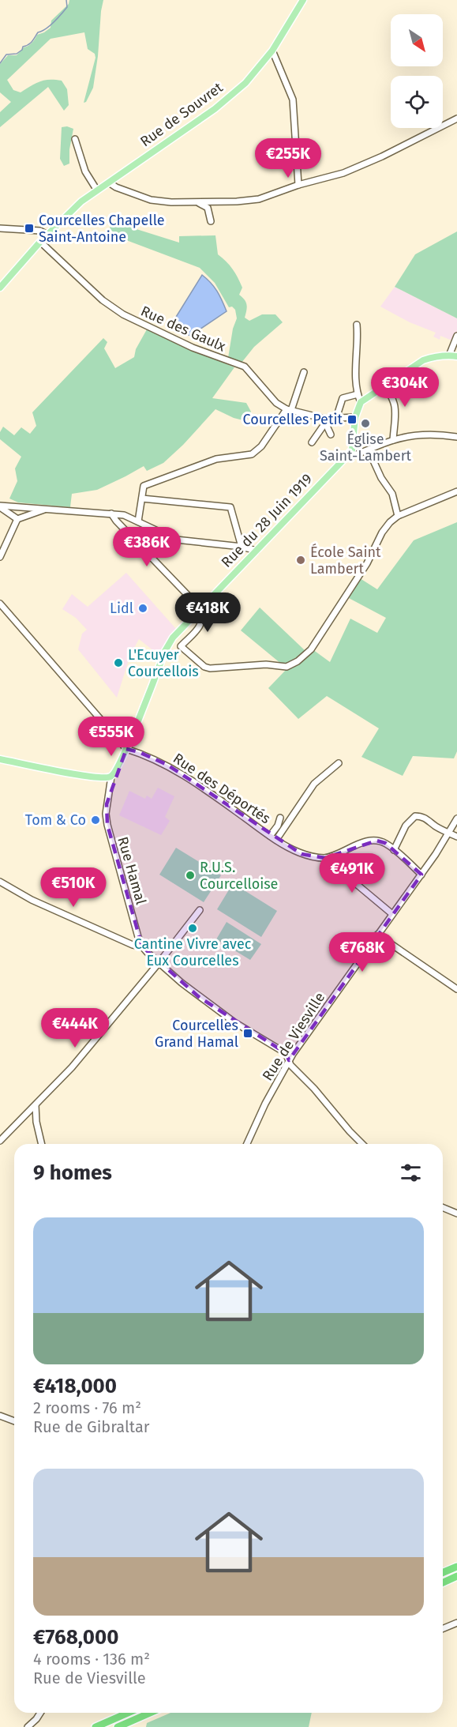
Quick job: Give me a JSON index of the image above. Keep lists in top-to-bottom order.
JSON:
{
  "streets": {
    "main road": ["Rue de Souvret", "Rue du 28 Juin 1919"],
    "street": [
      "Rue des Gaulx",
      "Rue des Déportés",
      "Rue Hamal",
      "Rue de Viesville"
    ]
  },
  "crossings": [
    ["Rue de Souvret", "Rue des Gaulx"],
    ["Rue du 28 Juin 1919", "Rue des Déportés"],
    ["Rue du 28 Juin 1919", "Rue Hamal"],
    ["Rue Hamal", "Rue de Viesville"]
  ],
  "places": {
    "transit": ["Courcelles Chapelle Saint-Antoine", "Courcelles Petit", "Courcelles Grand Hamal"],
    "other": [
      "Église Saint-Lambert",
      "École Saint Lambert",
      "Lidl",
      "L'Ecuyer Courcellois",
      "Tom & Co",
      "R.U.S. Courcelloise",
      "Cantine Vivre avec Eux Courcelles"
    ]
  },
  "north": "bottom right",
  "page": {
    "price": [
      "€255K",
      "€304K",
      "€386K",
      "€418K",
      "€555K",
      "€491K",
      "€510K",
      "€768K",
      "€444K"
    ],
    "heading": "9 homes",
    "list": [
      {
        "name": "€418,000",
        "note": "2 rooms · 76 m² · Rue de Gibraltar"
      },
      {
        "name": "€768,000",
        "note": "4 rooms · 136 m² · Rue de Viesville"
      }
    ]
  }
}
